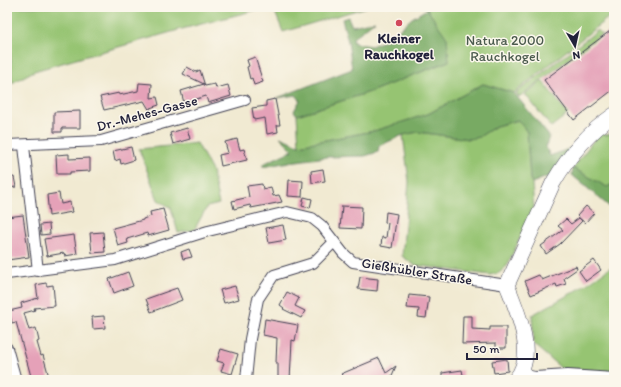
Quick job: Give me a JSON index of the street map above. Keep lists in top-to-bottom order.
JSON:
{
  "streets": {
    "street": ["Dr.-Mehes-Gasse", "Gießhübler Straße"]
  },
  "parks": ["Natura 2000 Rauchkogel"],
  "places": ["Kleiner Rauchkogel"],
  "scale_bar": "50 m",
  "north": "bottom"
}
